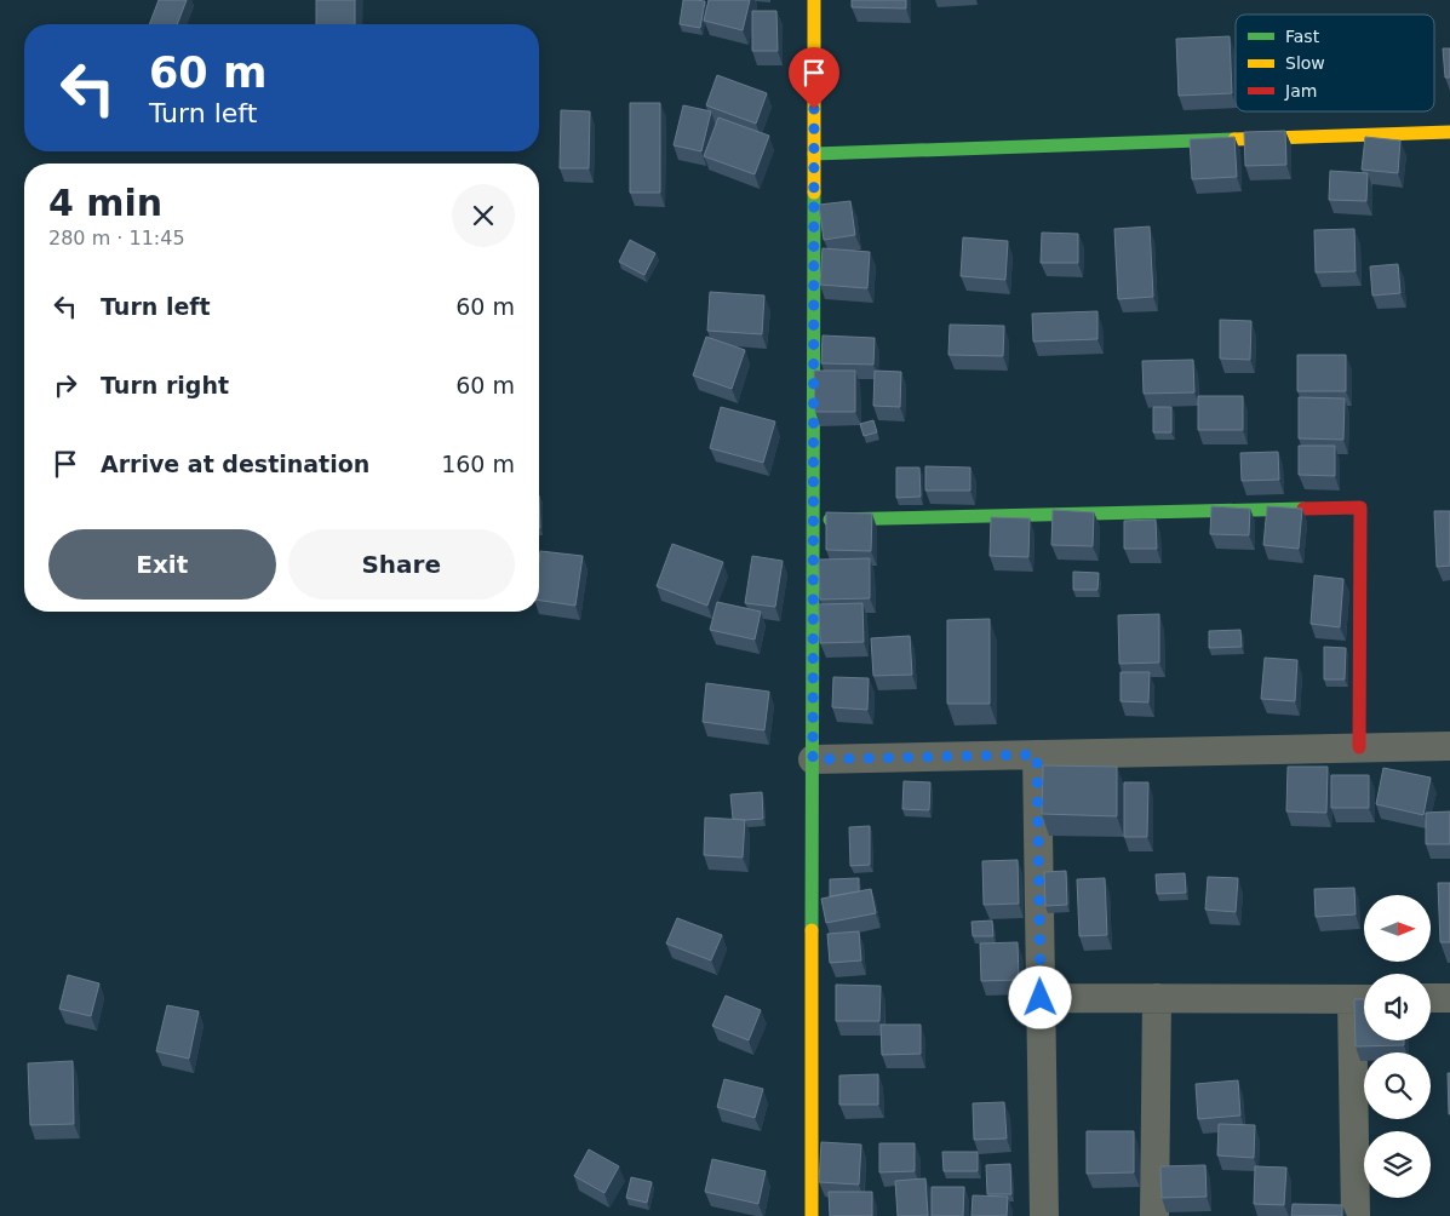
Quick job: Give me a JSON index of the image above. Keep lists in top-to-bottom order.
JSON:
{
  "legend": ["Fast", "Slow", "Jam"],
  "north": "right",
  "page": {
    "turn": ["60 m", "Turn left"],
    "heading": ["4 min", "280 m · 11:45"],
    "list": [
      {
        "name": "Turn left",
        "value": "60 m"
      },
      {
        "name": "Turn right",
        "value": "60 m"
      },
      {
        "name": "Arrive at destination",
        "value": "160 m"
      }
    ],
    "buttons": ["Exit", "Share"]
  }
}
